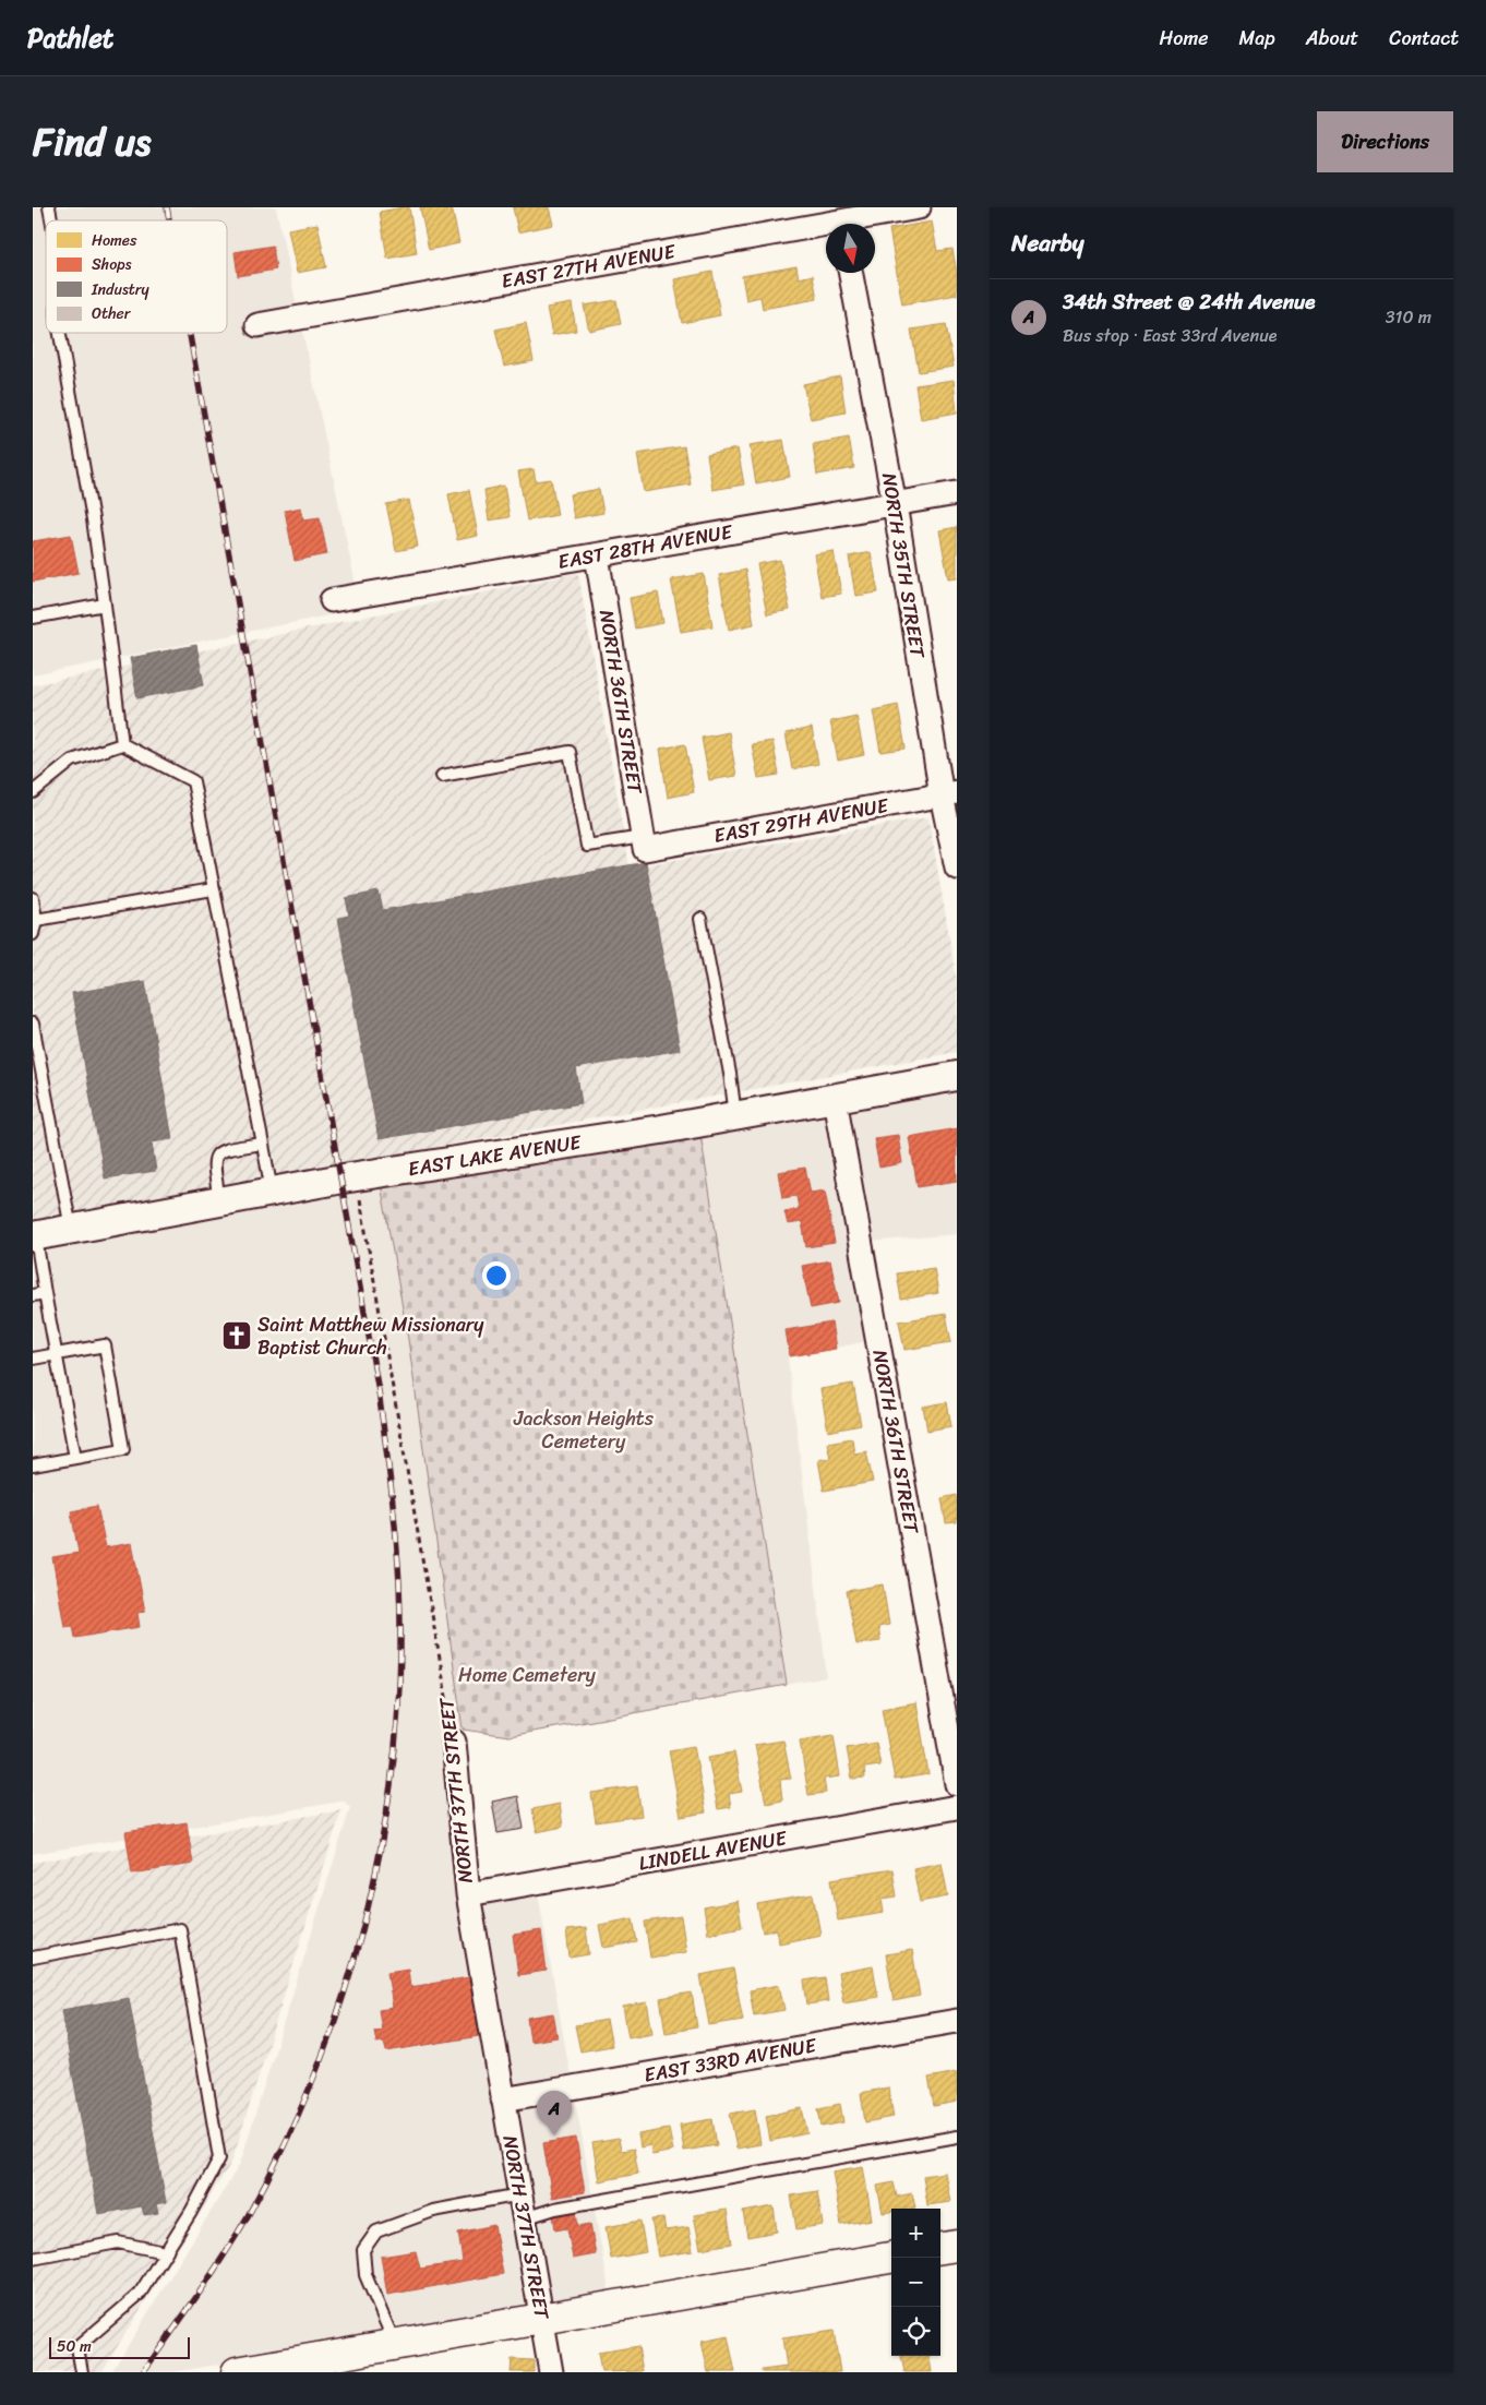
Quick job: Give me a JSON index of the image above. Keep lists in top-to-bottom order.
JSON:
{
  "streets": {
    "street": [
      "EAST 27TH AVENUE",
      "EAST 28TH AVENUE",
      "NORTH 35TH STREET",
      "NORTH 36TH STREET",
      "EAST 29TH AVENUE",
      "EAST LAKE AVENUE",
      "NORTH 37TH STREET",
      "LINDELL AVENUE",
      "EAST 33RD AVENUE"
    ]
  },
  "crossings": [
    ["EAST 28TH AVENUE", "NORTH 35TH STREET"],
    ["EAST 28TH AVENUE", "NORTH 36TH STREET"],
    ["NORTH 35TH STREET", "EAST 29TH AVENUE"],
    ["NORTH 36TH STREET", "EAST 29TH AVENUE"],
    ["NORTH 36TH STREET", "EAST LAKE AVENUE"],
    ["EAST LAKE AVENUE", "NORTH 37TH STREET"],
    ["NORTH 37TH STREET", "LINDELL AVENUE"],
    ["NORTH 37TH STREET", "EAST 33RD AVENUE"]
  ],
  "parks": ["Jackson Heights Cemetery", "Home Cemetery"],
  "places": {
    "church": ["Saint Matthew Missionary Baptist Church"]
  },
  "legend": [
    "Homes",
    "Shops",
    "Industry",
    "Other"
  ],
  "scale_bar": "50 m",
  "north": "bottom",
  "page": {
    "header": "Pathlet",
    "nav": [
      "Home",
      "Map",
      "About",
      "Contact"
    ],
    "title": "Find us",
    "buttons": "Directions",
    "heading": "Nearby",
    "list": [
      {
        "mark": "A",
        "name": "34th Street @ 24th Avenue",
        "note": "Bus stop · East 33rd Avenue",
        "value": "310 m"
      }
    ],
    "pins": "A",
    "map_buttons": ["+", "−"],
    "scale": "50 m"
  }
}
